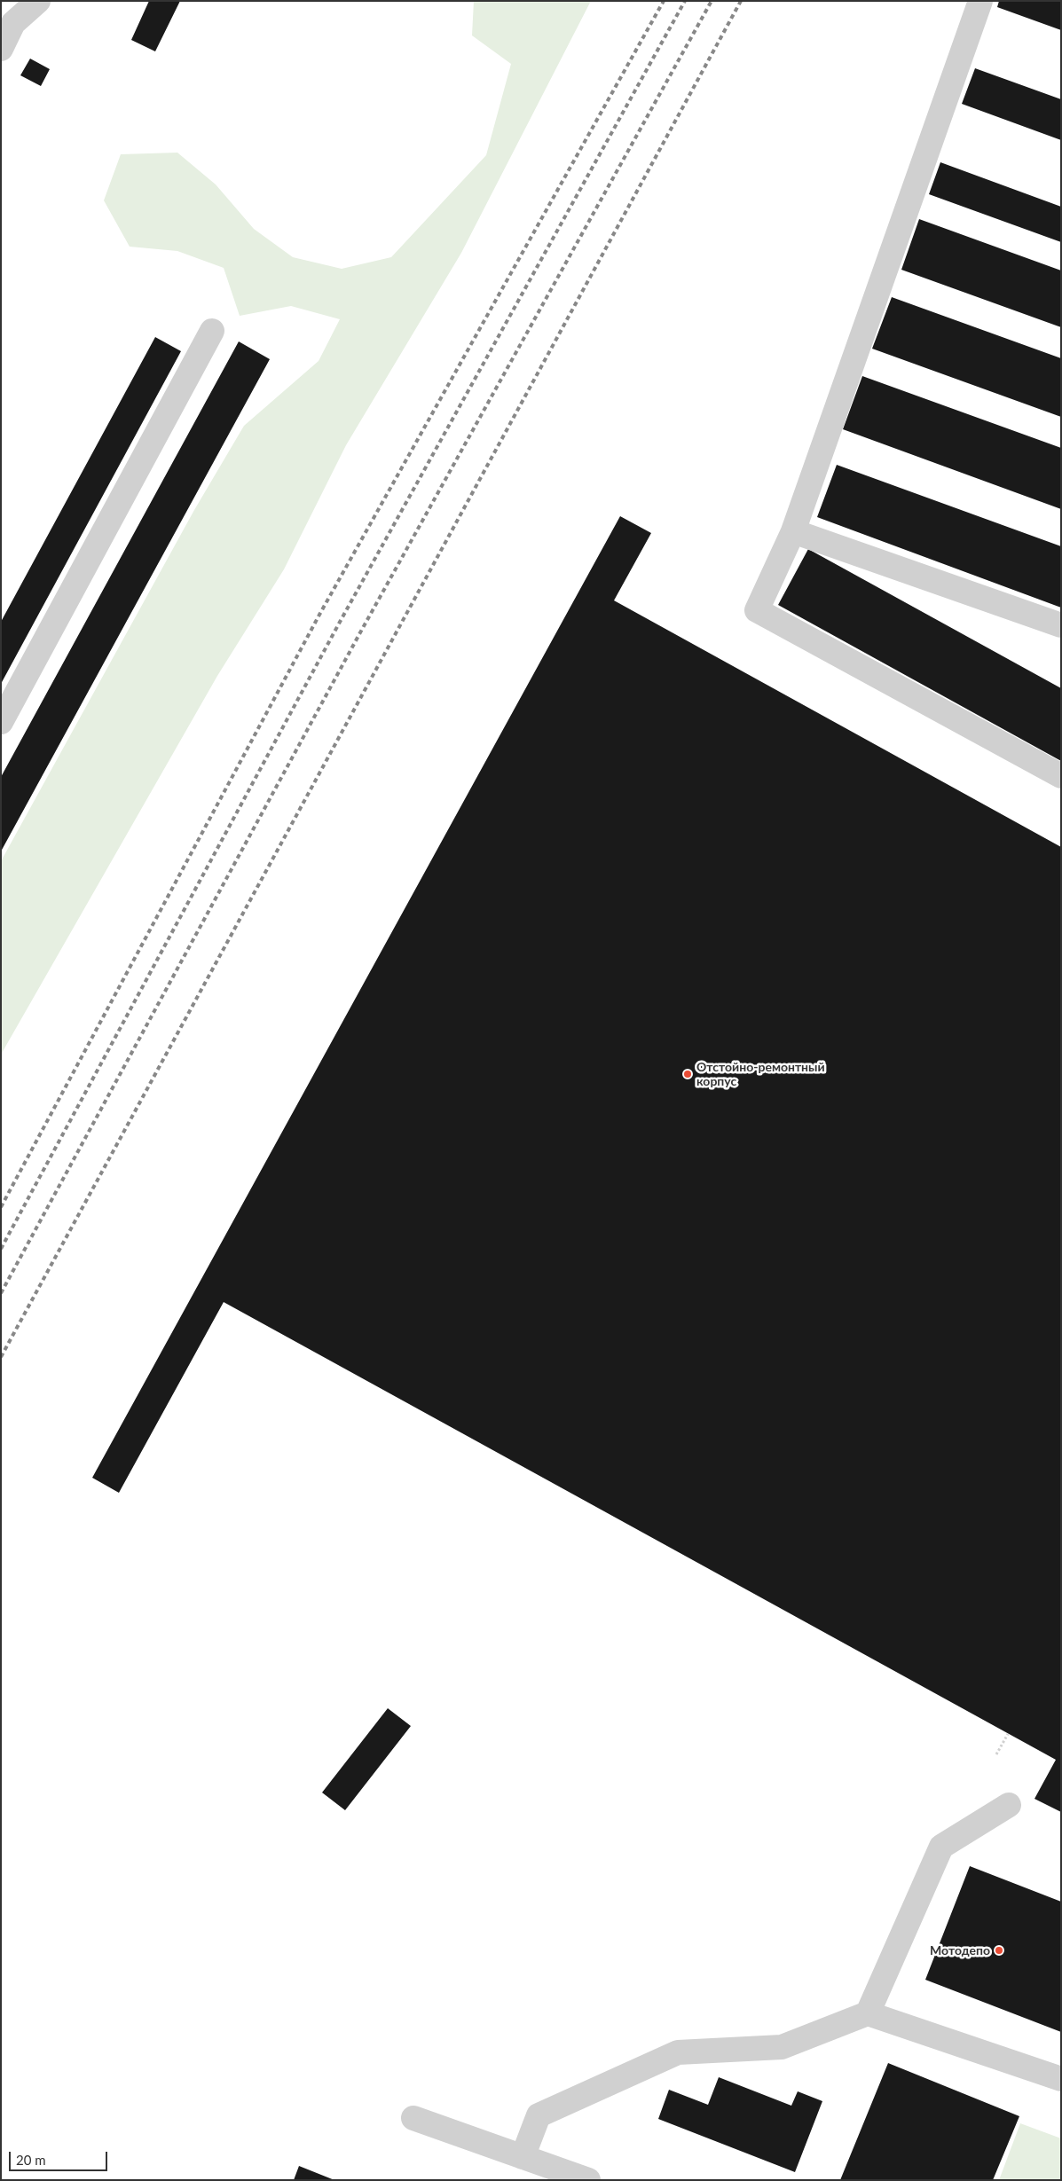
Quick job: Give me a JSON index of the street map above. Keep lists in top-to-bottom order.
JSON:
{
  "places": ["Отстойно-ремонтный корпус", "Мотодепо"],
  "scale_bar": "20 m"
}
